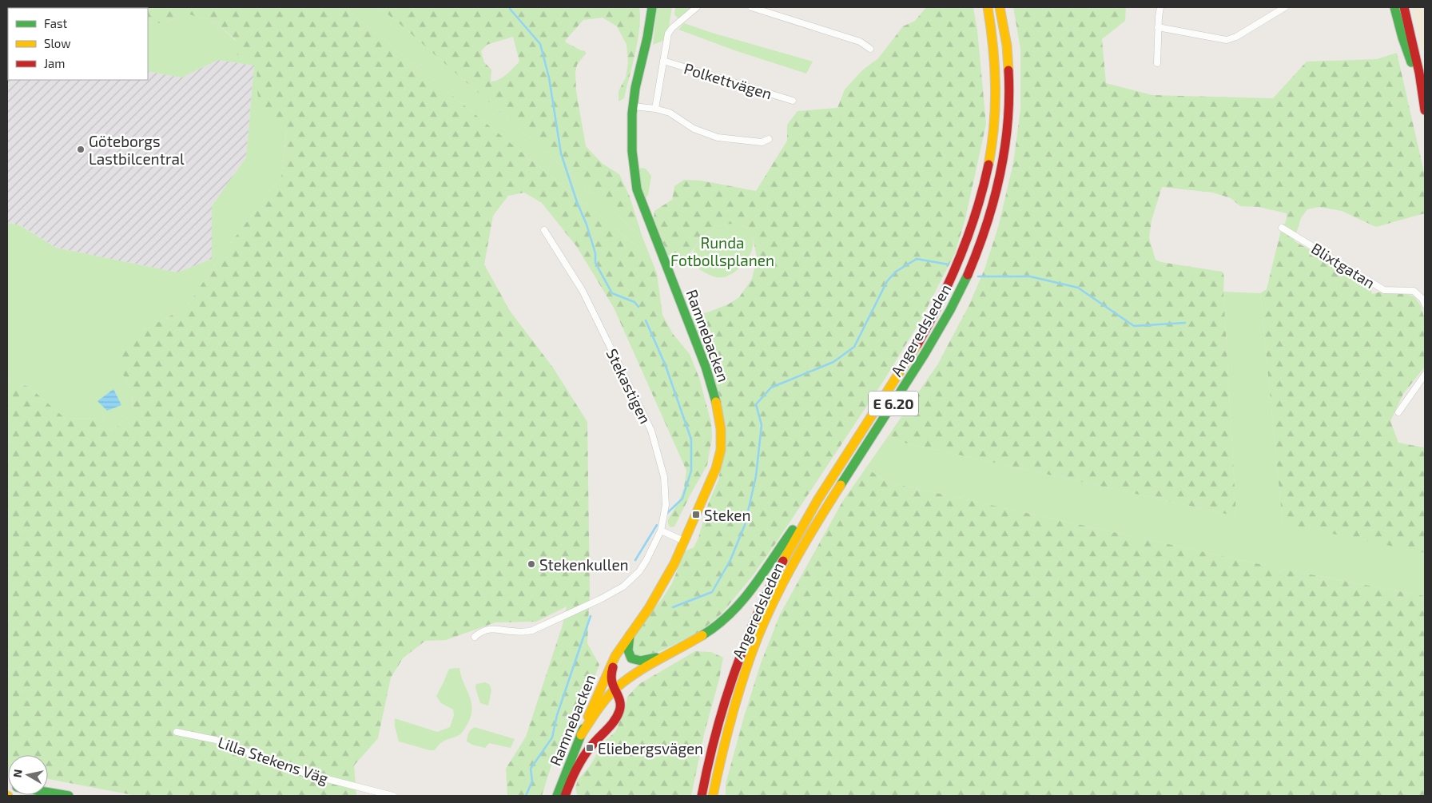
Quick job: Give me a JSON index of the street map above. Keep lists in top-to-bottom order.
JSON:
{
  "streets": {
    "main road": ["Angeredsleden", "Ramnebacken", "E 6.20"],
    "street": [
      "Polkettvägen",
      "Blixtgatan",
      "Stekastigen",
      "Lilla Stekens Väg"
    ]
  },
  "parks": ["Runda Fotbollsplanen"],
  "places": {
    "other": ["Göteborgs Lastbilcentral", "Stekenkullen"],
    "transit": ["Steken", "Eliebergsvägen"]
  },
  "legend": ["Fast", "Slow", "Jam"],
  "north": "left"
}
